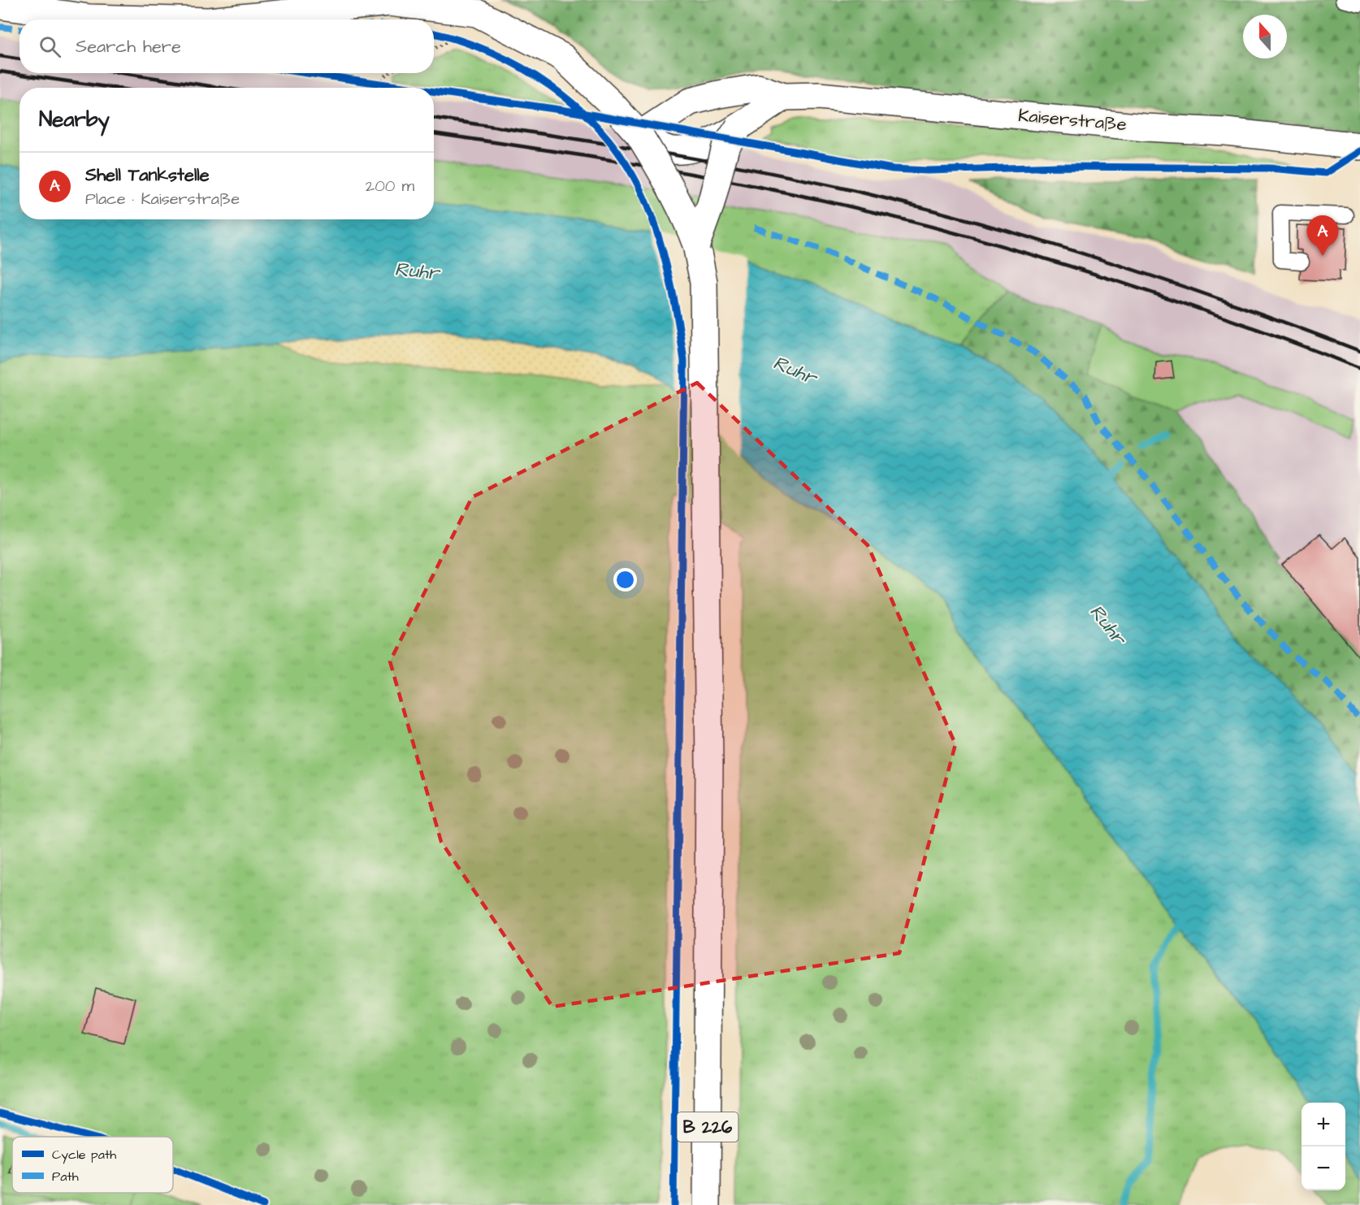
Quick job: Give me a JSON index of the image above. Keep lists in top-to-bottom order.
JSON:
{
  "streets": {
    "main road": ["Kaiserstraße", "B 226"]
  },
  "crossings": [
    ["Kaiserstraße", "B 226"]
  ],
  "water": ["Ruhr"],
  "legend": ["Cycle path", "Path"],
  "north": "top",
  "page": {
    "search": "Search here",
    "heading": "Nearby",
    "list": [
      {
        "mark": "A",
        "name": "Shell Tankstelle",
        "note": "Place · Kaiserstraße",
        "value": "200 m"
      }
    ],
    "pins": "A",
    "map_buttons": ["+", "−"]
  }
}
